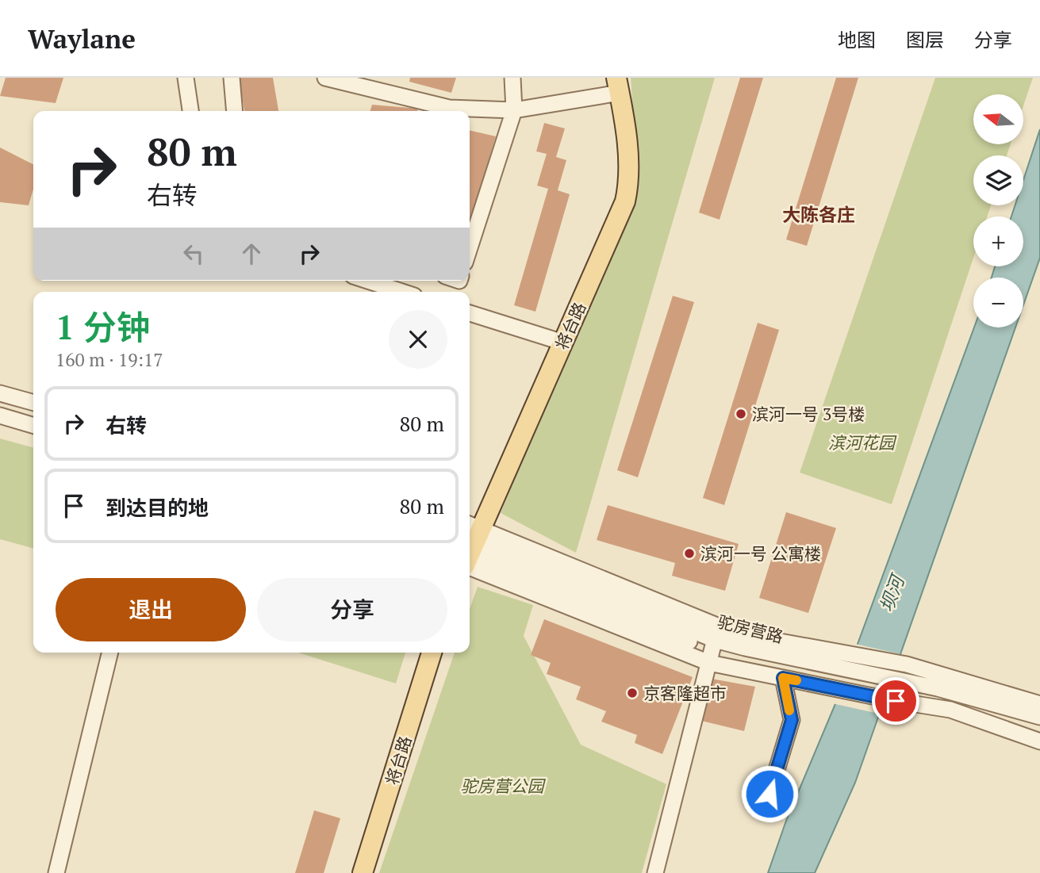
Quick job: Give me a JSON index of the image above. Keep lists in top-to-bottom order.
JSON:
{
  "streets": {
    "main road": ["将台路"],
    "street": ["驼房营路"]
  },
  "districts": ["大陈各庄"],
  "water": ["坝河"],
  "parks": ["滨河花园", "驼房营公园"],
  "places": ["滨河一号 3号楼", "滨河一号 公寓楼", "京客隆超市"],
  "north": "left",
  "page": {
    "header": "Waylane",
    "nav": ["地图", "图层", "分享"],
    "map_buttons": ["+", "−"],
    "turn": ["80 m", "右转"],
    "heading": ["1 分钟", "160 m · 19:17"],
    "list": [
      {
        "name": "右转",
        "value": "80 m"
      },
      {
        "name": "到达目的地",
        "value": "80 m"
      }
    ],
    "buttons": ["退出", "分享"]
  }
}
